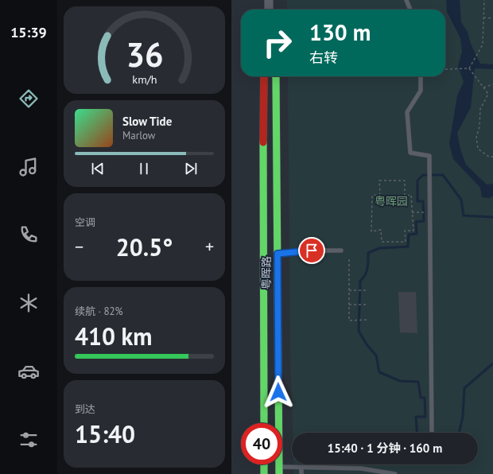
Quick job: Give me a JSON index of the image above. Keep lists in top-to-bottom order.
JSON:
{
  "streets": {
    "street": ["粤晖路"]
  },
  "parks": ["粤晖园"],
  "page": {
    "tabs": "15:39",
    "turn": ["130 m", "右转"],
    "song": ["Slow Tide", "Marlow"],
    "tile": [
      "空调",
      ["续航 · 82%", "410 km"],
      ["到达", "15:40"]
    ],
    "heat": ["−", "20.5°", "+"],
    "limit": "40",
    "trip": "15:40 · 1 分钟 · 160 m",
    "gauge": ["36", "km/h"]
  }
}
